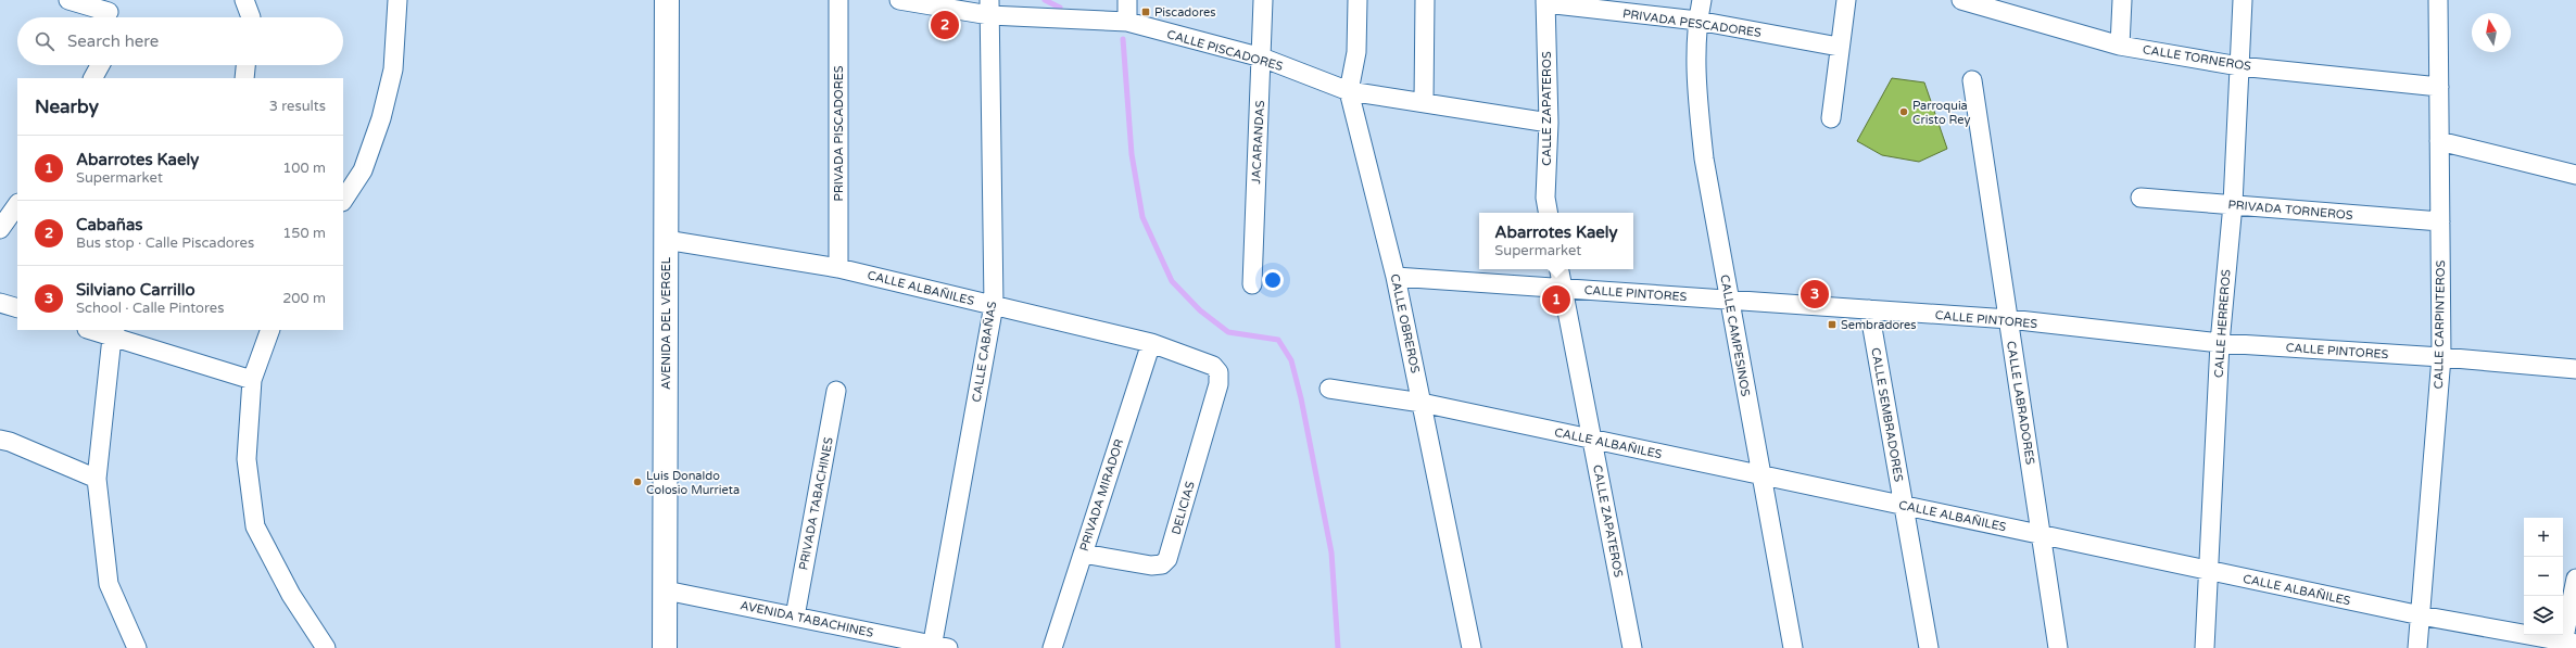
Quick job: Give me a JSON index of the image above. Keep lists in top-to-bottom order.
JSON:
{
  "streets": {
    "street": [
      "PRIVADA PESCADORES",
      "CALLE PISCADORES",
      "CALLE TORNEROS",
      "CALLE ZAPATEROS",
      "PRIVADA PISCADORES",
      "JACARANDAS",
      "PRIVADA TORNEROS",
      "CALLE ALBAÑILES",
      "CALLE PINTORES",
      "AVENIDA DEL VERGEL",
      "CALLE OBREROS",
      "CALLE HERREROS",
      "CALLE CARPINTEROS",
      "CALLE CAMPESINOS",
      "CALLE CABAÑAS",
      "CALLE LABRADORES",
      "CALLE SEMBRADORES",
      "PRIVADA MIRADOR",
      "PRIVADA TABACHINES",
      "DELICIAS",
      "AVENIDA TABACHINES"
    ]
  },
  "crossings": [
    ["PRIVADA PESCADORES", "CALLE ZAPATEROS"],
    ["PRIVADA PESCADORES", "CALLE CAMPESINOS"],
    ["CALLE PISCADORES", "CALLE ZAPATEROS"],
    ["CALLE PISCADORES", "JACARANDAS"],
    ["CALLE PISCADORES", "CALLE OBREROS"],
    ["CALLE PISCADORES", "CALLE CABAÑAS"],
    ["CALLE TORNEROS", "CALLE HERREROS"],
    ["CALLE TORNEROS", "CALLE CARPINTEROS"],
    ["CALLE ZAPATEROS", "CALLE ALBAÑILES"],
    ["CALLE ZAPATEROS", "CALLE PINTORES"],
    ["PRIVADA PISCADORES", "CALLE ALBAÑILES"],
    ["PRIVADA TORNEROS", "CALLE HERREROS"],
    ["PRIVADA TORNEROS", "CALLE CARPINTEROS"],
    ["CALLE ALBAÑILES", "AVENIDA DEL VERGEL"],
    ["CALLE ALBAÑILES", "CALLE OBREROS"],
    ["CALLE ALBAÑILES", "CALLE HERREROS"],
    ["CALLE ALBAÑILES", "CALLE CARPINTEROS"],
    ["CALLE ALBAÑILES", "CALLE CAMPESINOS"],
    ["CALLE ALBAÑILES", "CALLE CABAÑAS"],
    ["CALLE ALBAÑILES", "CALLE LABRADORES"],
    ["CALLE ALBAÑILES", "CALLE SEMBRADORES"],
    ["CALLE ALBAÑILES", "PRIVADA MIRADOR"],
    ["CALLE ALBAÑILES", "DELICIAS"],
    ["CALLE PINTORES", "CALLE OBREROS"],
    ["CALLE PINTORES", "CALLE HERREROS"],
    ["CALLE PINTORES", "CALLE CARPINTEROS"],
    ["CALLE PINTORES", "CALLE CAMPESINOS"],
    ["CALLE PINTORES", "CALLE LABRADORES"],
    ["CALLE PINTORES", "CALLE SEMBRADORES"],
    ["AVENIDA DEL VERGEL", "AVENIDA TABACHINES"],
    ["CALLE CABAÑAS", "AVENIDA TABACHINES"],
    ["PRIVADA MIRADOR", "DELICIAS"],
    ["PRIVADA TABACHINES", "AVENIDA TABACHINES"]
  ],
  "places": {
    "transit": ["Piscadores", "Sembradores"],
    "other": ["Parroquia Cristo Rey", "Luis Donaldo Colosio Murrieta"]
  },
  "north": "top",
  "page": {
    "pins": ["2", "3", "1"],
    "search": "Search here",
    "heading": ["Nearby", "3 results"],
    "list": [
      {
        "mark": "1",
        "name": "Abarrotes Kaely",
        "note": "Supermarket",
        "value": "100 m"
      },
      {
        "mark": "2",
        "name": "Cabañas",
        "note": "Bus stop · Calle Piscadores",
        "value": "150 m"
      },
      {
        "mark": "3",
        "name": "Silviano Carrillo",
        "note": "School · Calle Pintores",
        "value": "200 m"
      }
    ],
    "popup": ["Abarrotes Kaely", "Supermarket"],
    "map_buttons": ["+", "−"]
  }
}
